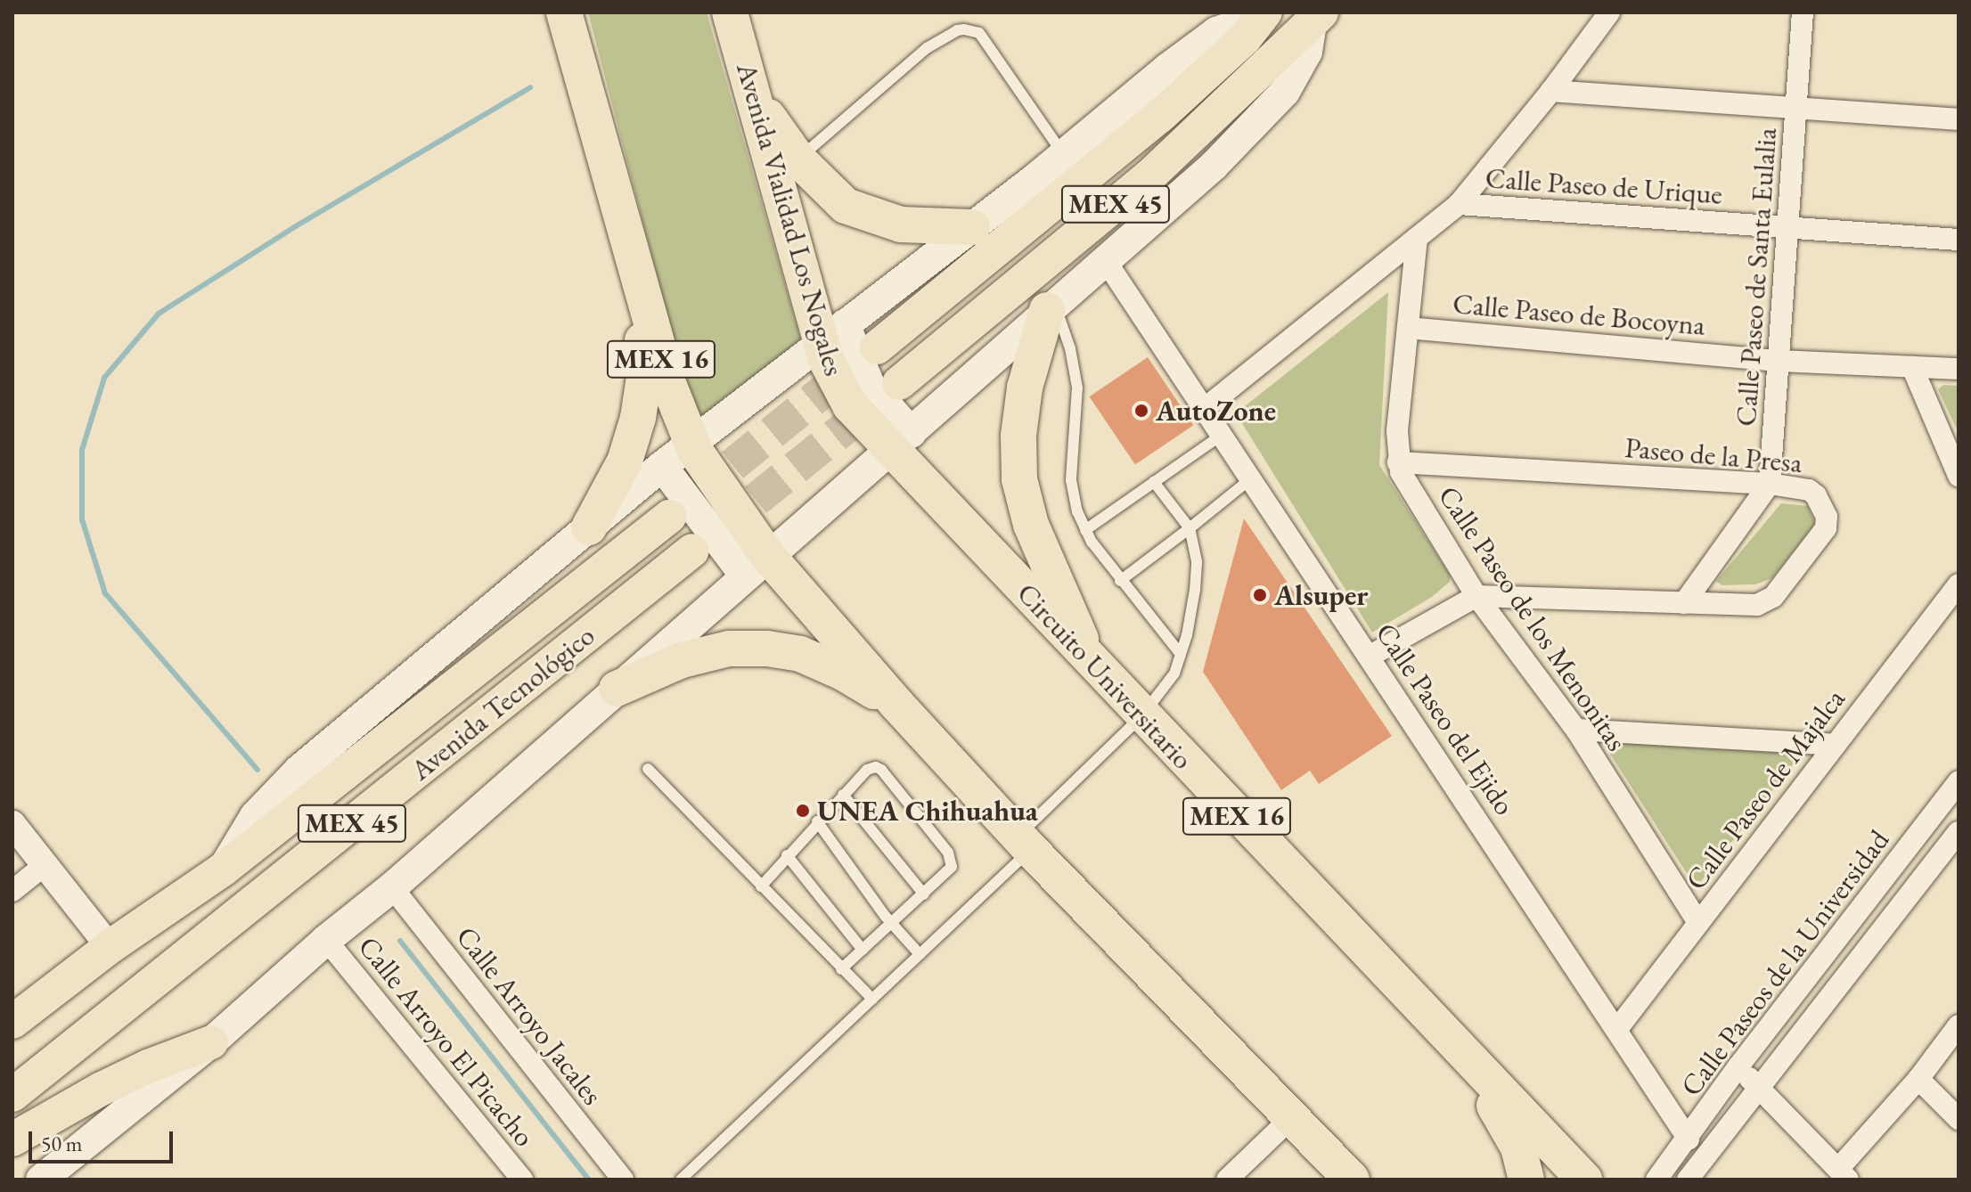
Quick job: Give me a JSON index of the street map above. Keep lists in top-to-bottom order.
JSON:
{
  "streets": {
    "highway": [
      "MEX 45",
      "Avenida Vialidad Los Nogales",
      "MEX 16",
      "Circuito Universitario"
    ],
    "main road": ["Avenida Tecnológico"],
    "street": [
      "Calle Paseo de Urique",
      "Calle Paseo de Santa Eulalia",
      "Calle Paseo de Bocoyna",
      "Paseo de la Presa",
      "Calle Paseo de los Menonitas",
      "Calle Paseo del Ejido",
      "Calle Paseo de Majalca",
      "Calle Paseos de la Universidad",
      "Calle Arroyo Jacales",
      "Calle Arroyo El Picacho"
    ]
  },
  "crossings": [
    ["Calle Paseo de Urique", "Calle Paseo de Santa Eulalia"],
    ["MEX 45", "Avenida Vialidad Los Nogales"],
    ["MEX 45", "MEX 16"],
    ["MEX 45", "Circuito Universitario"],
    ["MEX 45", "Avenida Tecnológico"],
    ["MEX 45", "Calle Arroyo Jacales"],
    ["MEX 45", "Calle Arroyo El Picacho"],
    ["Avenida Vialidad Los Nogales", "Circuito Universitario"],
    ["Calle Paseo de Santa Eulalia", "Calle Paseo de Bocoyna"],
    ["Calle Paseo de Santa Eulalia", "Paseo de la Presa"],
    ["Calle Paseo de Bocoyna", "Calle Paseo de los Menonitas"],
    ["Paseo de la Presa", "Calle Paseo de los Menonitas"],
    ["Calle Paseo de los Menonitas", "Calle Paseo de Majalca"],
    ["Calle Paseo del Ejido", "Calle Paseo de Majalca"],
    ["Calle Paseo del Ejido", "Calle Paseos de la Universidad"]
  ],
  "places": ["AutoZone", "Alsuper", "UNEA Chihuahua"],
  "scale_bar": "50 m"
}
